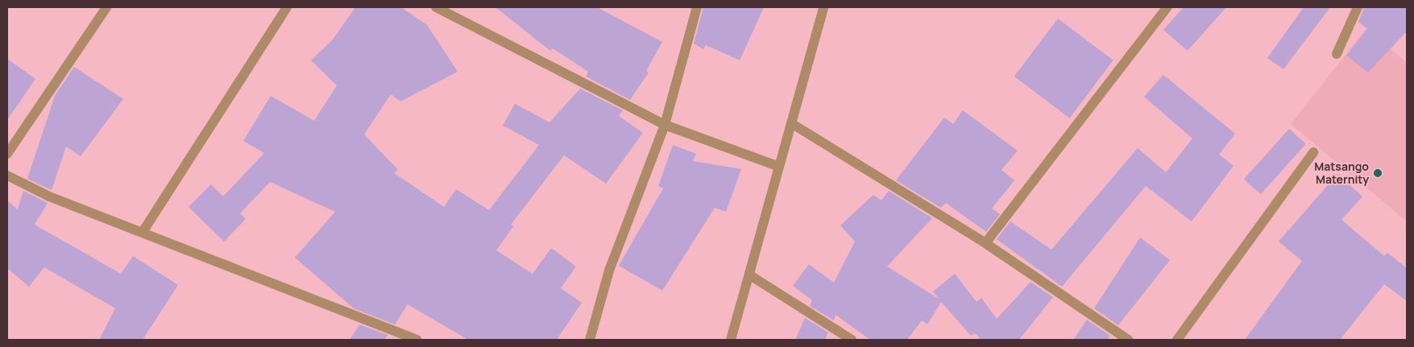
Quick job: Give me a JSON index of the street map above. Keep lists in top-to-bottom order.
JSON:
{
  "places": ["Matsango Maternity"]
}
